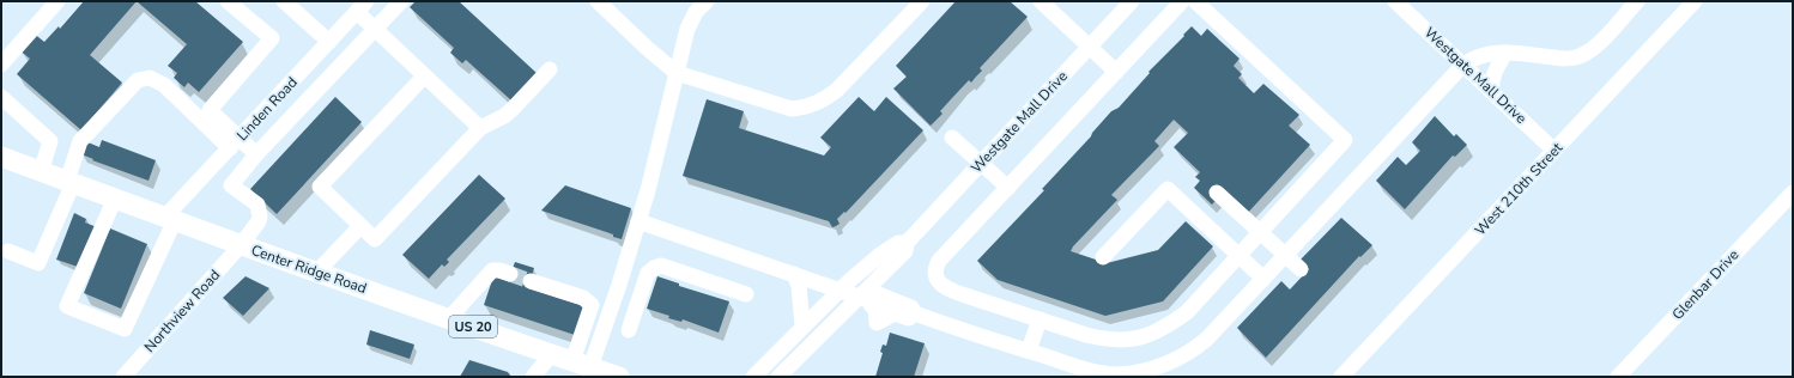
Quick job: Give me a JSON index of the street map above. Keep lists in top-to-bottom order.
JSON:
{
  "streets": {
    "main road": ["Center Ridge Road", "US 20"],
    "street": [
      "Westgate Mall Drive",
      "Linden Road",
      "West 210th Street",
      "Glenbar Drive",
      "Northview Road"
    ]
  },
  "crossings": [
    ["Westgate Mall Drive", "West 210th Street"],
    ["Linden Road", "Center Ridge Road"],
    ["Center Ridge Road", "Northview Road"]
  ]
}
